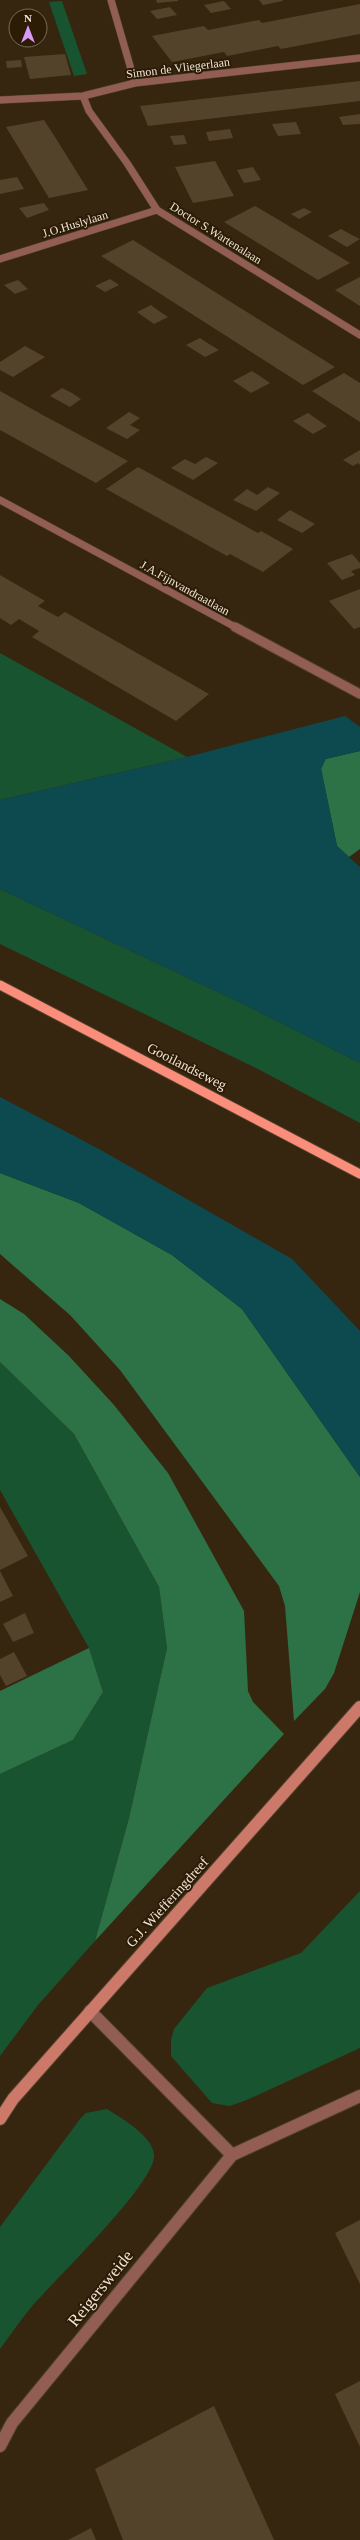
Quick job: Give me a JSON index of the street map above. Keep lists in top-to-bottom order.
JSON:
{
  "streets": {
    "main road": ["Gooilandseweg"],
    "street": [
      "Simon de Vliegerlaan",
      "J.O.Huslylaan",
      "Doctor S.Wartenalaan",
      "J.A.Fijnvandraatlaan",
      "G.J. Wiefferingdreef",
      "Reigersweide"
    ]
  },
  "crossings": [
    ["Simon de Vliegerlaan", "Doctor S.Wartenalaan"],
    ["J.O.Huslylaan", "Doctor S.Wartenalaan"]
  ],
  "north": "top"
}
